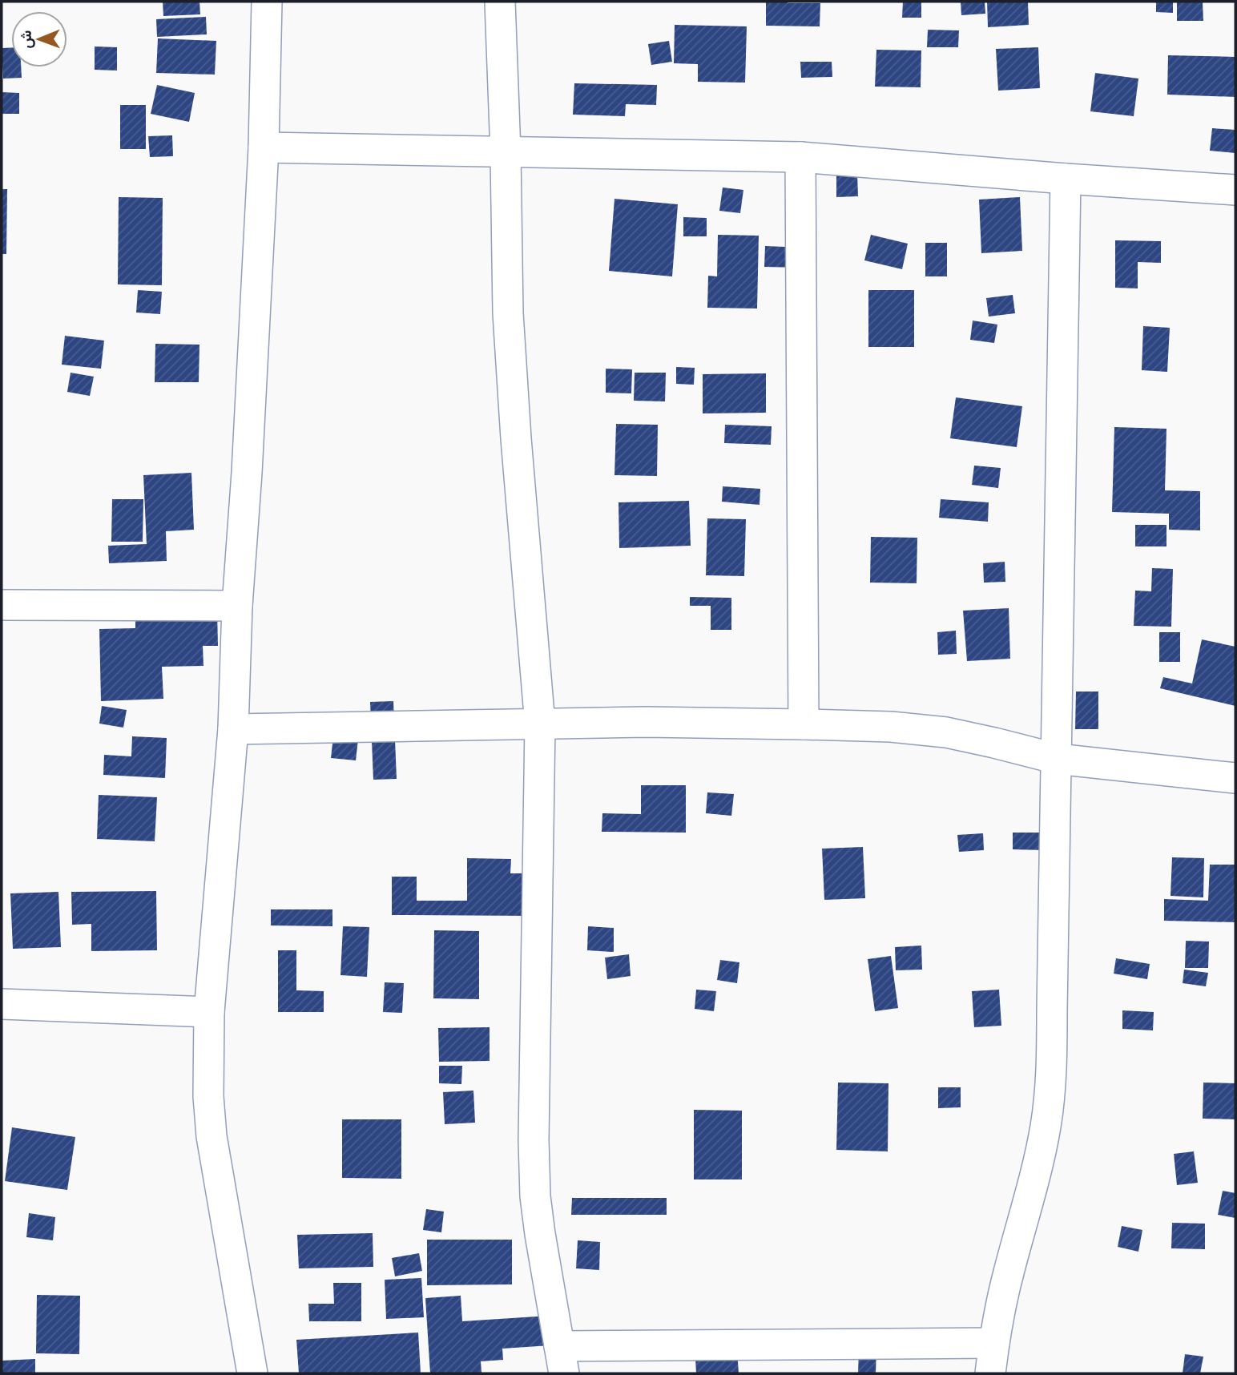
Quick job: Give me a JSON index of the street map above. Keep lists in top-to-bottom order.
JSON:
{
  "north": "left"
}
